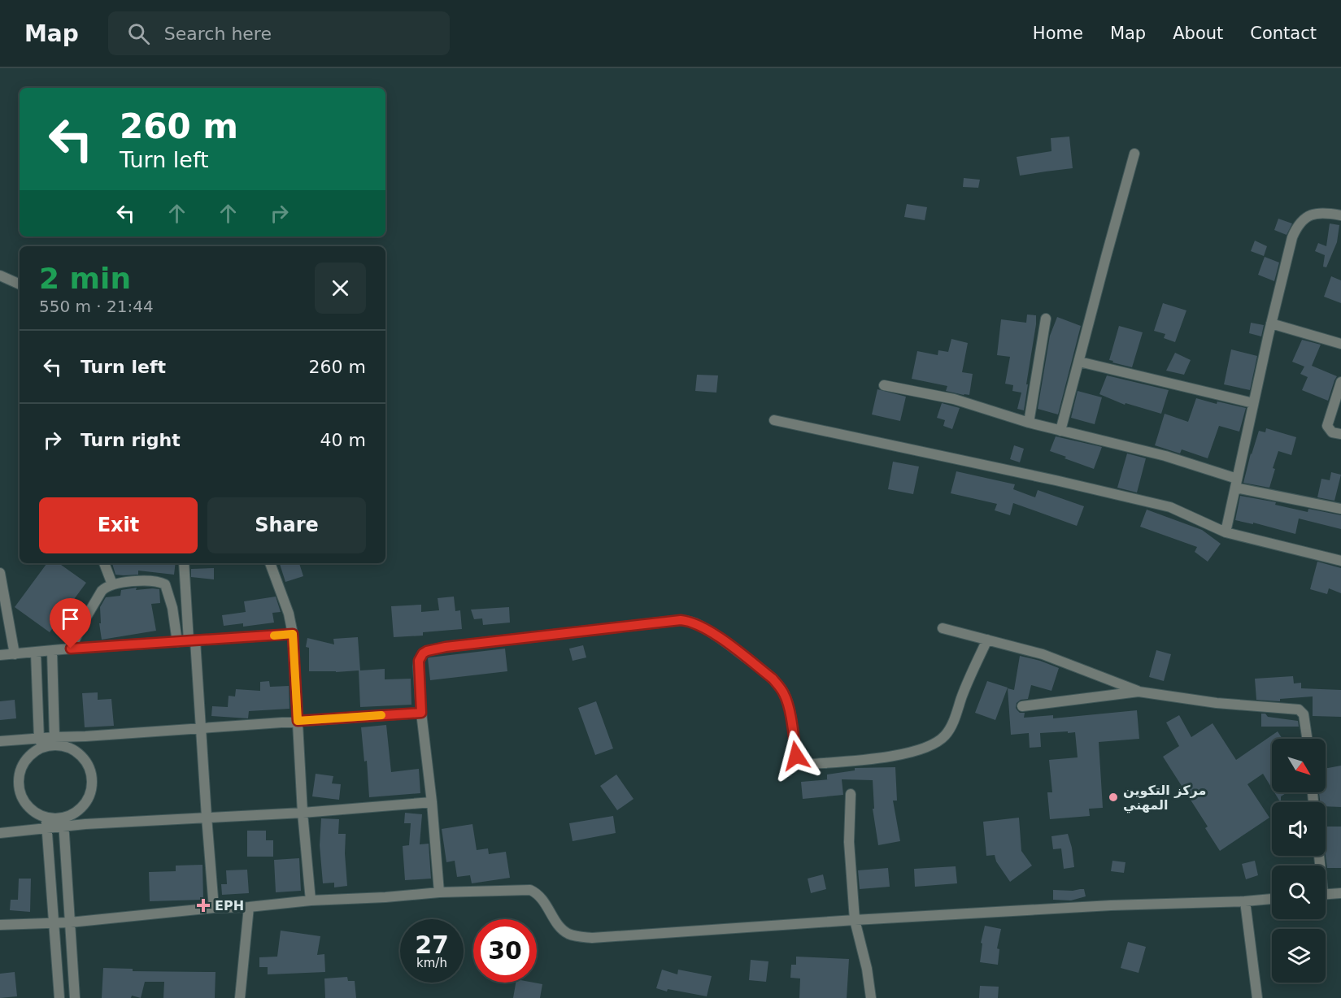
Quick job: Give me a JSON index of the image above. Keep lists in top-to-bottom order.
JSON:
{
  "places": {
    "other": ["مركز التكوين المهني"],
    "health": ["EPH"]
  },
  "north": "bottom right",
  "page": {
    "header": "Map",
    "search": "Search here",
    "nav": [
      "Home",
      "Map",
      "About",
      "Contact"
    ],
    "turn": ["260 m", "Turn left"],
    "heading": ["2 min", "550 m · 21:44"],
    "list": [
      {
        "name": "Turn left",
        "value": "260 m"
      },
      {
        "name": "Turn right",
        "value": "40 m"
      }
    ],
    "buttons": ["Exit", "Share"],
    "speed": "27 km/h",
    "limit": "30"
  }
}
